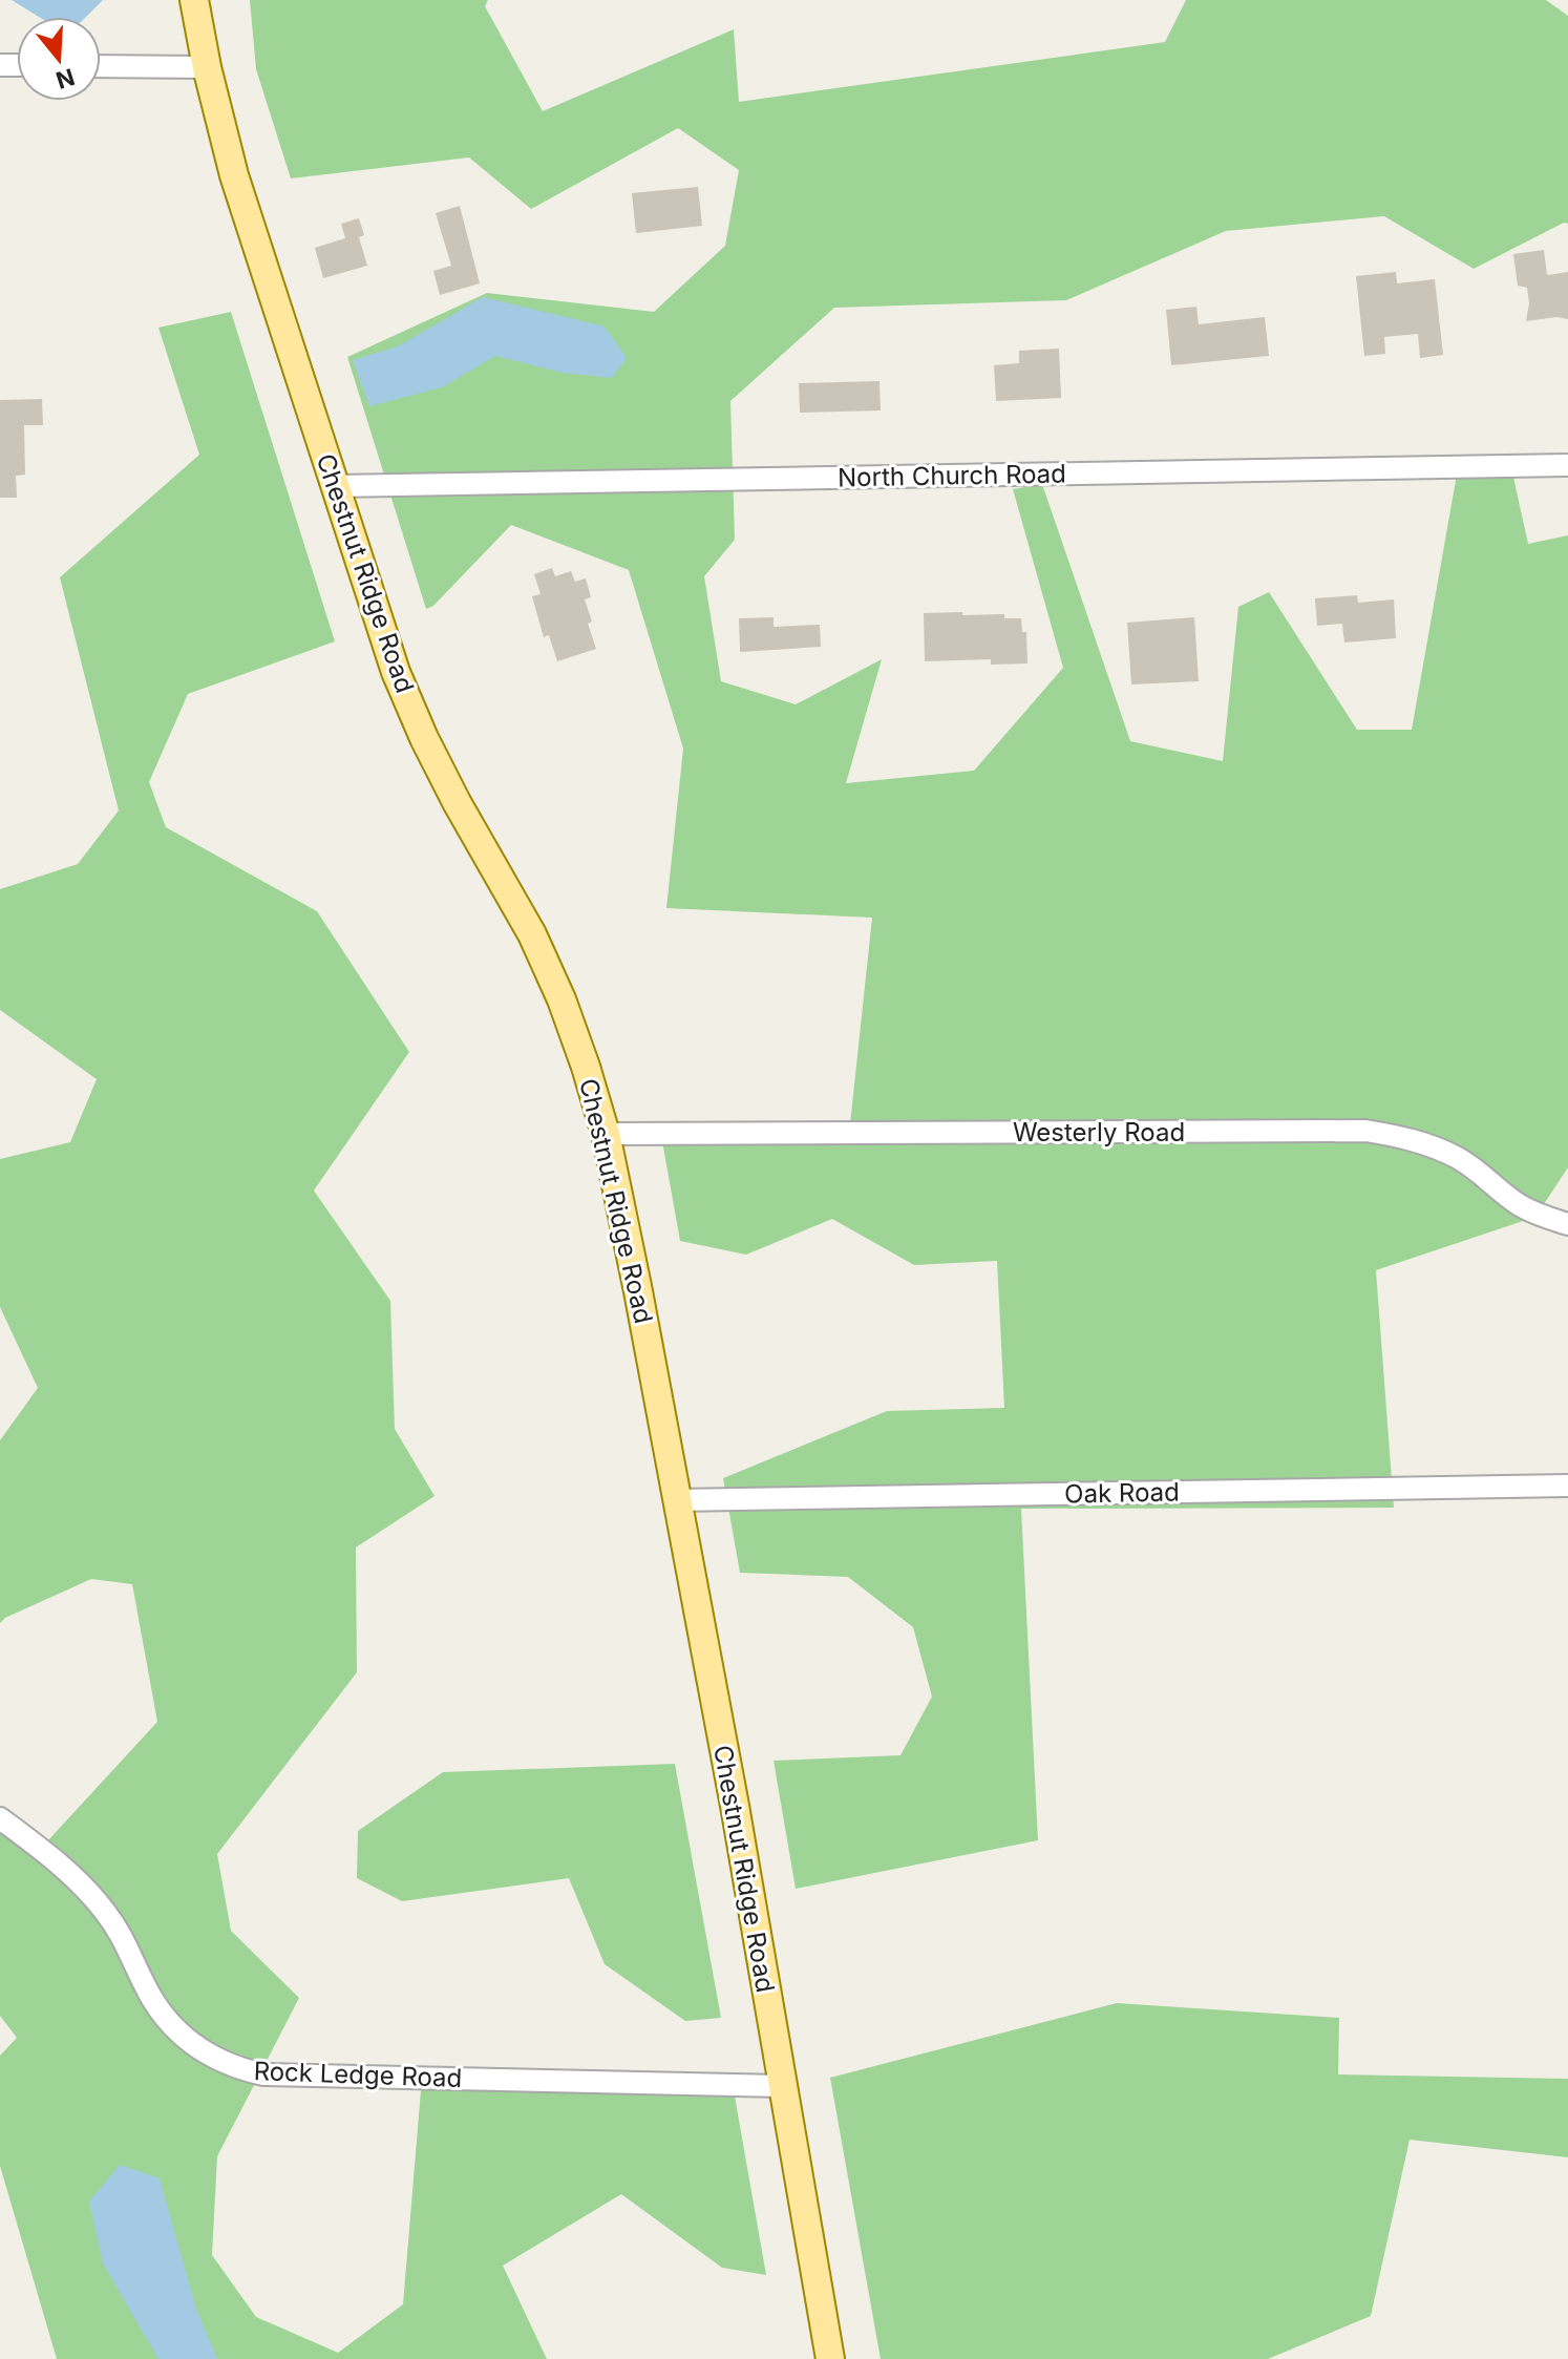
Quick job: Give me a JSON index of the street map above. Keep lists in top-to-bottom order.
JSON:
{
  "streets": {
    "main road": ["Chestnut Ridge Road"],
    "street": [
      "North Church Road",
      "Westerly Road",
      "Oak Road",
      "Rock Ledge Road"
    ]
  },
  "crossings": [
    ["North Church Road", "Chestnut Ridge Road"],
    ["Chestnut Ridge Road", "Westerly Road"],
    ["Chestnut Ridge Road", "Oak Road"],
    ["Chestnut Ridge Road", "Rock Ledge Road"]
  ],
  "north": "bottom"
}
